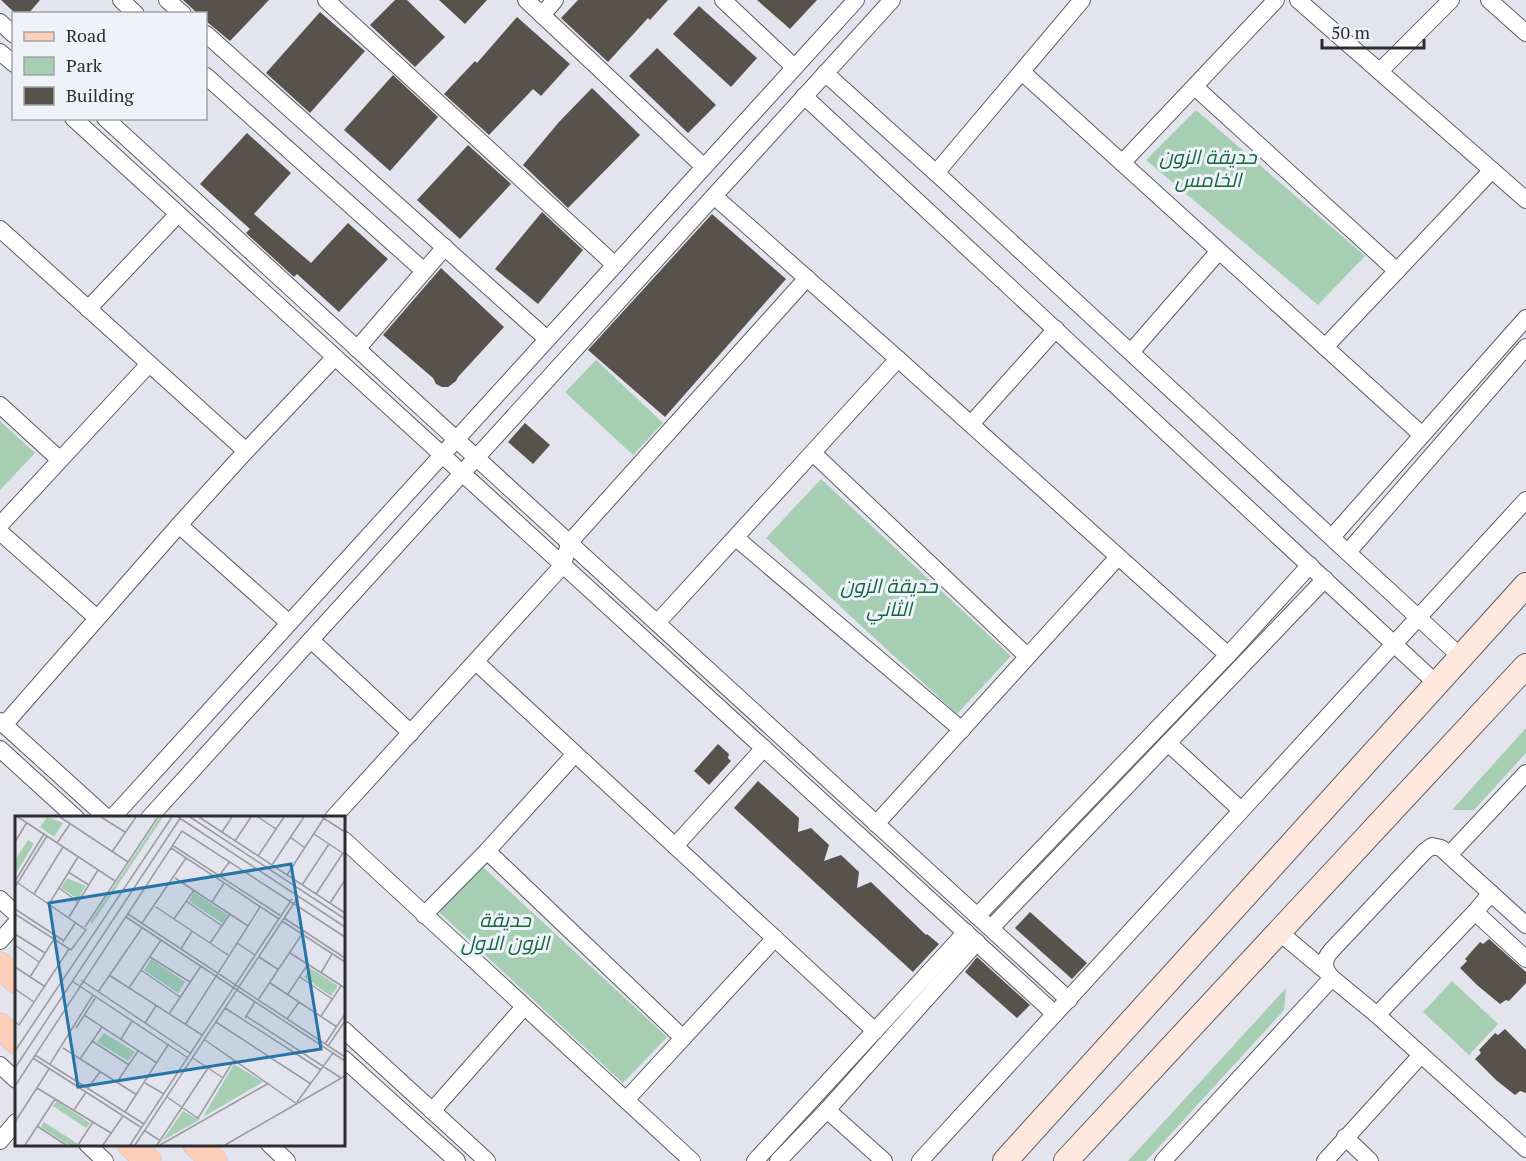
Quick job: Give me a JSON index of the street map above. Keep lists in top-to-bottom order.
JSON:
{
  "parks": ["حديقة الزون الخامس", "حديقة الزون الثاني", "حديقة الزون الاول"],
  "legend": ["Road", "Park", "Building"],
  "scale_bar": "50 m"
}
